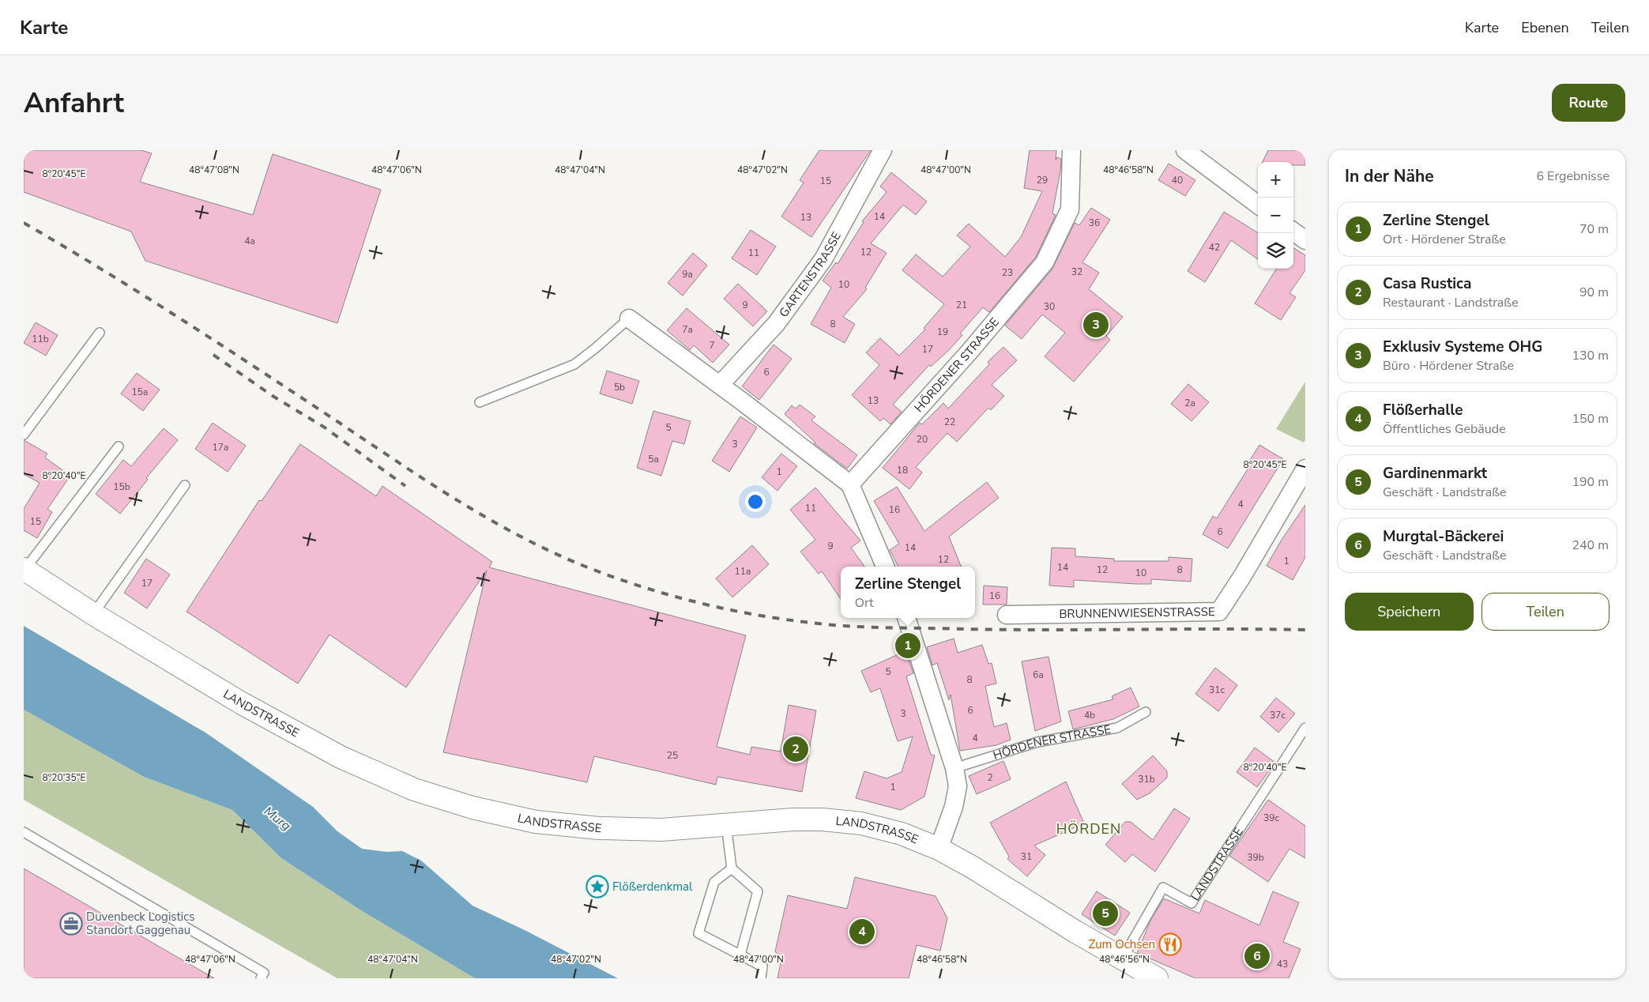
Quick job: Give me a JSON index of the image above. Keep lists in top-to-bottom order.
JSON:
{
  "streets": {
    "street": [
      "GARTENSTRASSE",
      "HÖRDENER STRASSE",
      "BRUNNENWIESENSTRASSE",
      "LANDSTRASSE"
    ]
  },
  "districts": ["HÖRDEN"],
  "water": ["Murg"],
  "places": {
    "place": ["Flößerdenkmal"],
    "office": ["Duvenbeck Logistics Standort Gaggenau"],
    "restaurant": ["Zum Ochsen"]
  },
  "house_numbers": [
    "29",
    "40",
    "15",
    "14",
    "13",
    "36",
    "4a",
    "42",
    "12",
    "11",
    "32",
    "23",
    "9a",
    "10",
    "9",
    "21",
    "30",
    "8",
    "7a",
    "19",
    "11b",
    "7",
    "17",
    "6",
    "5b",
    "15a",
    "13",
    "2a",
    "22",
    "5",
    "20",
    "3",
    "17a",
    "5a",
    "18",
    "1",
    "15b",
    "4",
    "11",
    "16",
    "15",
    "6",
    "9",
    "14",
    "12",
    "1",
    "14",
    "12",
    "8",
    "11a",
    "10",
    "17",
    "16",
    "5",
    "6a",
    "8",
    "31c",
    "6",
    "3",
    "4b",
    "37c",
    "4",
    "25",
    "2",
    "31b",
    "1",
    "39c",
    "31",
    "39b",
    "43"
  ],
  "page": {
    "header": "Karte",
    "nav": ["Karte", "Ebenen", "Teilen"],
    "buttons": [
      "Route",
      ["Speichern", "Teilen"]
    ],
    "title": "Anfahrt",
    "heading": ["In der Nähe", "6 Ergebnisse"],
    "map_buttons": ["+", "−"],
    "list": [
      {
        "mark": "1",
        "name": "Zerline Stengel",
        "note": "Ort · Hördener Straße",
        "value": "70 m"
      },
      {
        "mark": "2",
        "name": "Casa Rustica",
        "note": "Restaurant · Landstraße",
        "value": "90 m"
      },
      {
        "mark": "3",
        "name": "Exklusiv Systeme OHG",
        "note": "Büro · Hördener Straße",
        "value": "130 m"
      },
      {
        "mark": "4",
        "name": "Flößerhalle",
        "note": "Öffentliches Gebäude",
        "value": "150 m"
      },
      {
        "mark": "5",
        "name": "Gardinenmarkt",
        "note": "Geschäft · Landstraße",
        "value": "190 m"
      },
      {
        "mark": "6",
        "name": "Murgtal-Bäckerei",
        "note": "Geschäft · Landstraße",
        "value": "240 m"
      }
    ],
    "pins": [
      "3",
      "1",
      "2",
      "5",
      "4",
      "6"
    ],
    "popup": ["Zerline Stengel", "Ort"]
  },
  "coordinates": [
    "48°47'08\"N",
    "48°47'06\"N",
    "48°47'04\"N",
    "48°47'02\"N",
    "48°47'00\"N",
    "48°46'58\"N",
    "8°20'45\"E",
    "8°20'40\"E",
    "8°20'35\"E",
    "48°46'56\"N"
  ]
}
